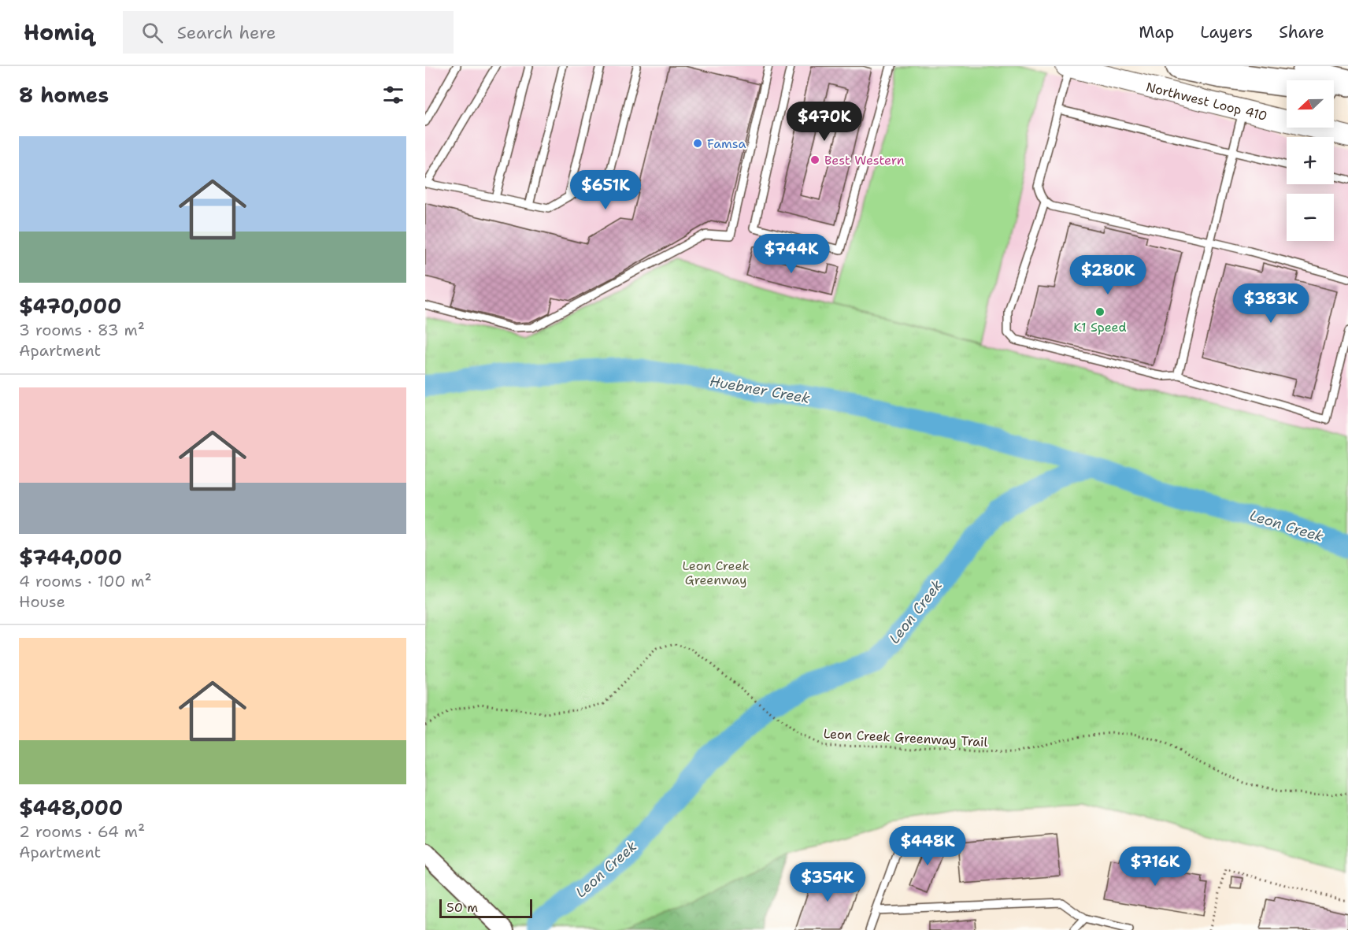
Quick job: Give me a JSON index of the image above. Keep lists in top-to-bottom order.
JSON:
{
  "streets": {
    "main road": ["Northwest Loop 410"],
    "path": ["Leon Creek Greenway Trail"]
  },
  "water": ["Huebner Creek", "Leon Creek"],
  "parks": ["Leon Creek Greenway"],
  "places": ["Famsa", "Best Western", "K1 Speed"],
  "scale_bar": "50 m",
  "north": "left",
  "page": {
    "header": "Homiq",
    "search": "Search here",
    "nav": ["Map", "Layers", "Share"],
    "heading": "8 homes",
    "map_buttons": ["+", "−"],
    "price": [
      "$470K",
      "$651K",
      "$744K",
      "$280K",
      "$383K",
      "$448K",
      "$716K",
      "$354K"
    ],
    "list": [
      {
        "name": "$470,000",
        "note": "3 rooms · 83 m² · Apartment"
      },
      {
        "name": "$744,000",
        "note": "4 rooms · 100 m² · House"
      },
      {
        "name": "$448,000",
        "note": "2 rooms · 64 m² · Apartment"
      }
    ],
    "scale": "50 m"
  }
}
